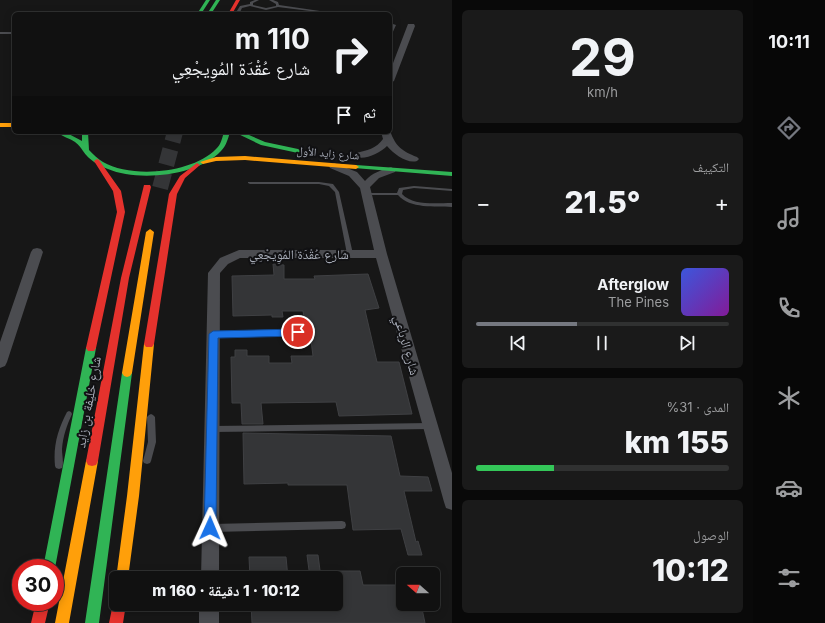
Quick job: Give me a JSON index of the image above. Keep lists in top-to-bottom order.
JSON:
{
  "streets": {
    "main road": ["شارع زايد الأول", "شارع خليفة بن زايد"],
    "street": ["شارع عُقْدَة المُوِيجْعِي", "شارع الرباعي"]
  },
  "crossings": [
    ["شارع عُقْدَة المُوِيجْعِي", "شارع الرباعي"]
  ],
  "north": "left",
  "page": {
    "tabs": "10:11",
    "tile": [
      ["29", "km/h"],
      "التكييف",
      ["المدى · 31%", "155 km"],
      ["الوصول", "10:12"]
    ],
    "turn": ["110 m", "شارع عُقْدَة المُوِيجْعِي"],
    "then": "ثم",
    "heat": ["−", "21.5°", "+"],
    "song": ["Afterglow", "The Pines"],
    "limit": "30",
    "trip": "10:12 · 1 دقيقة · 160 m"
  }
}
